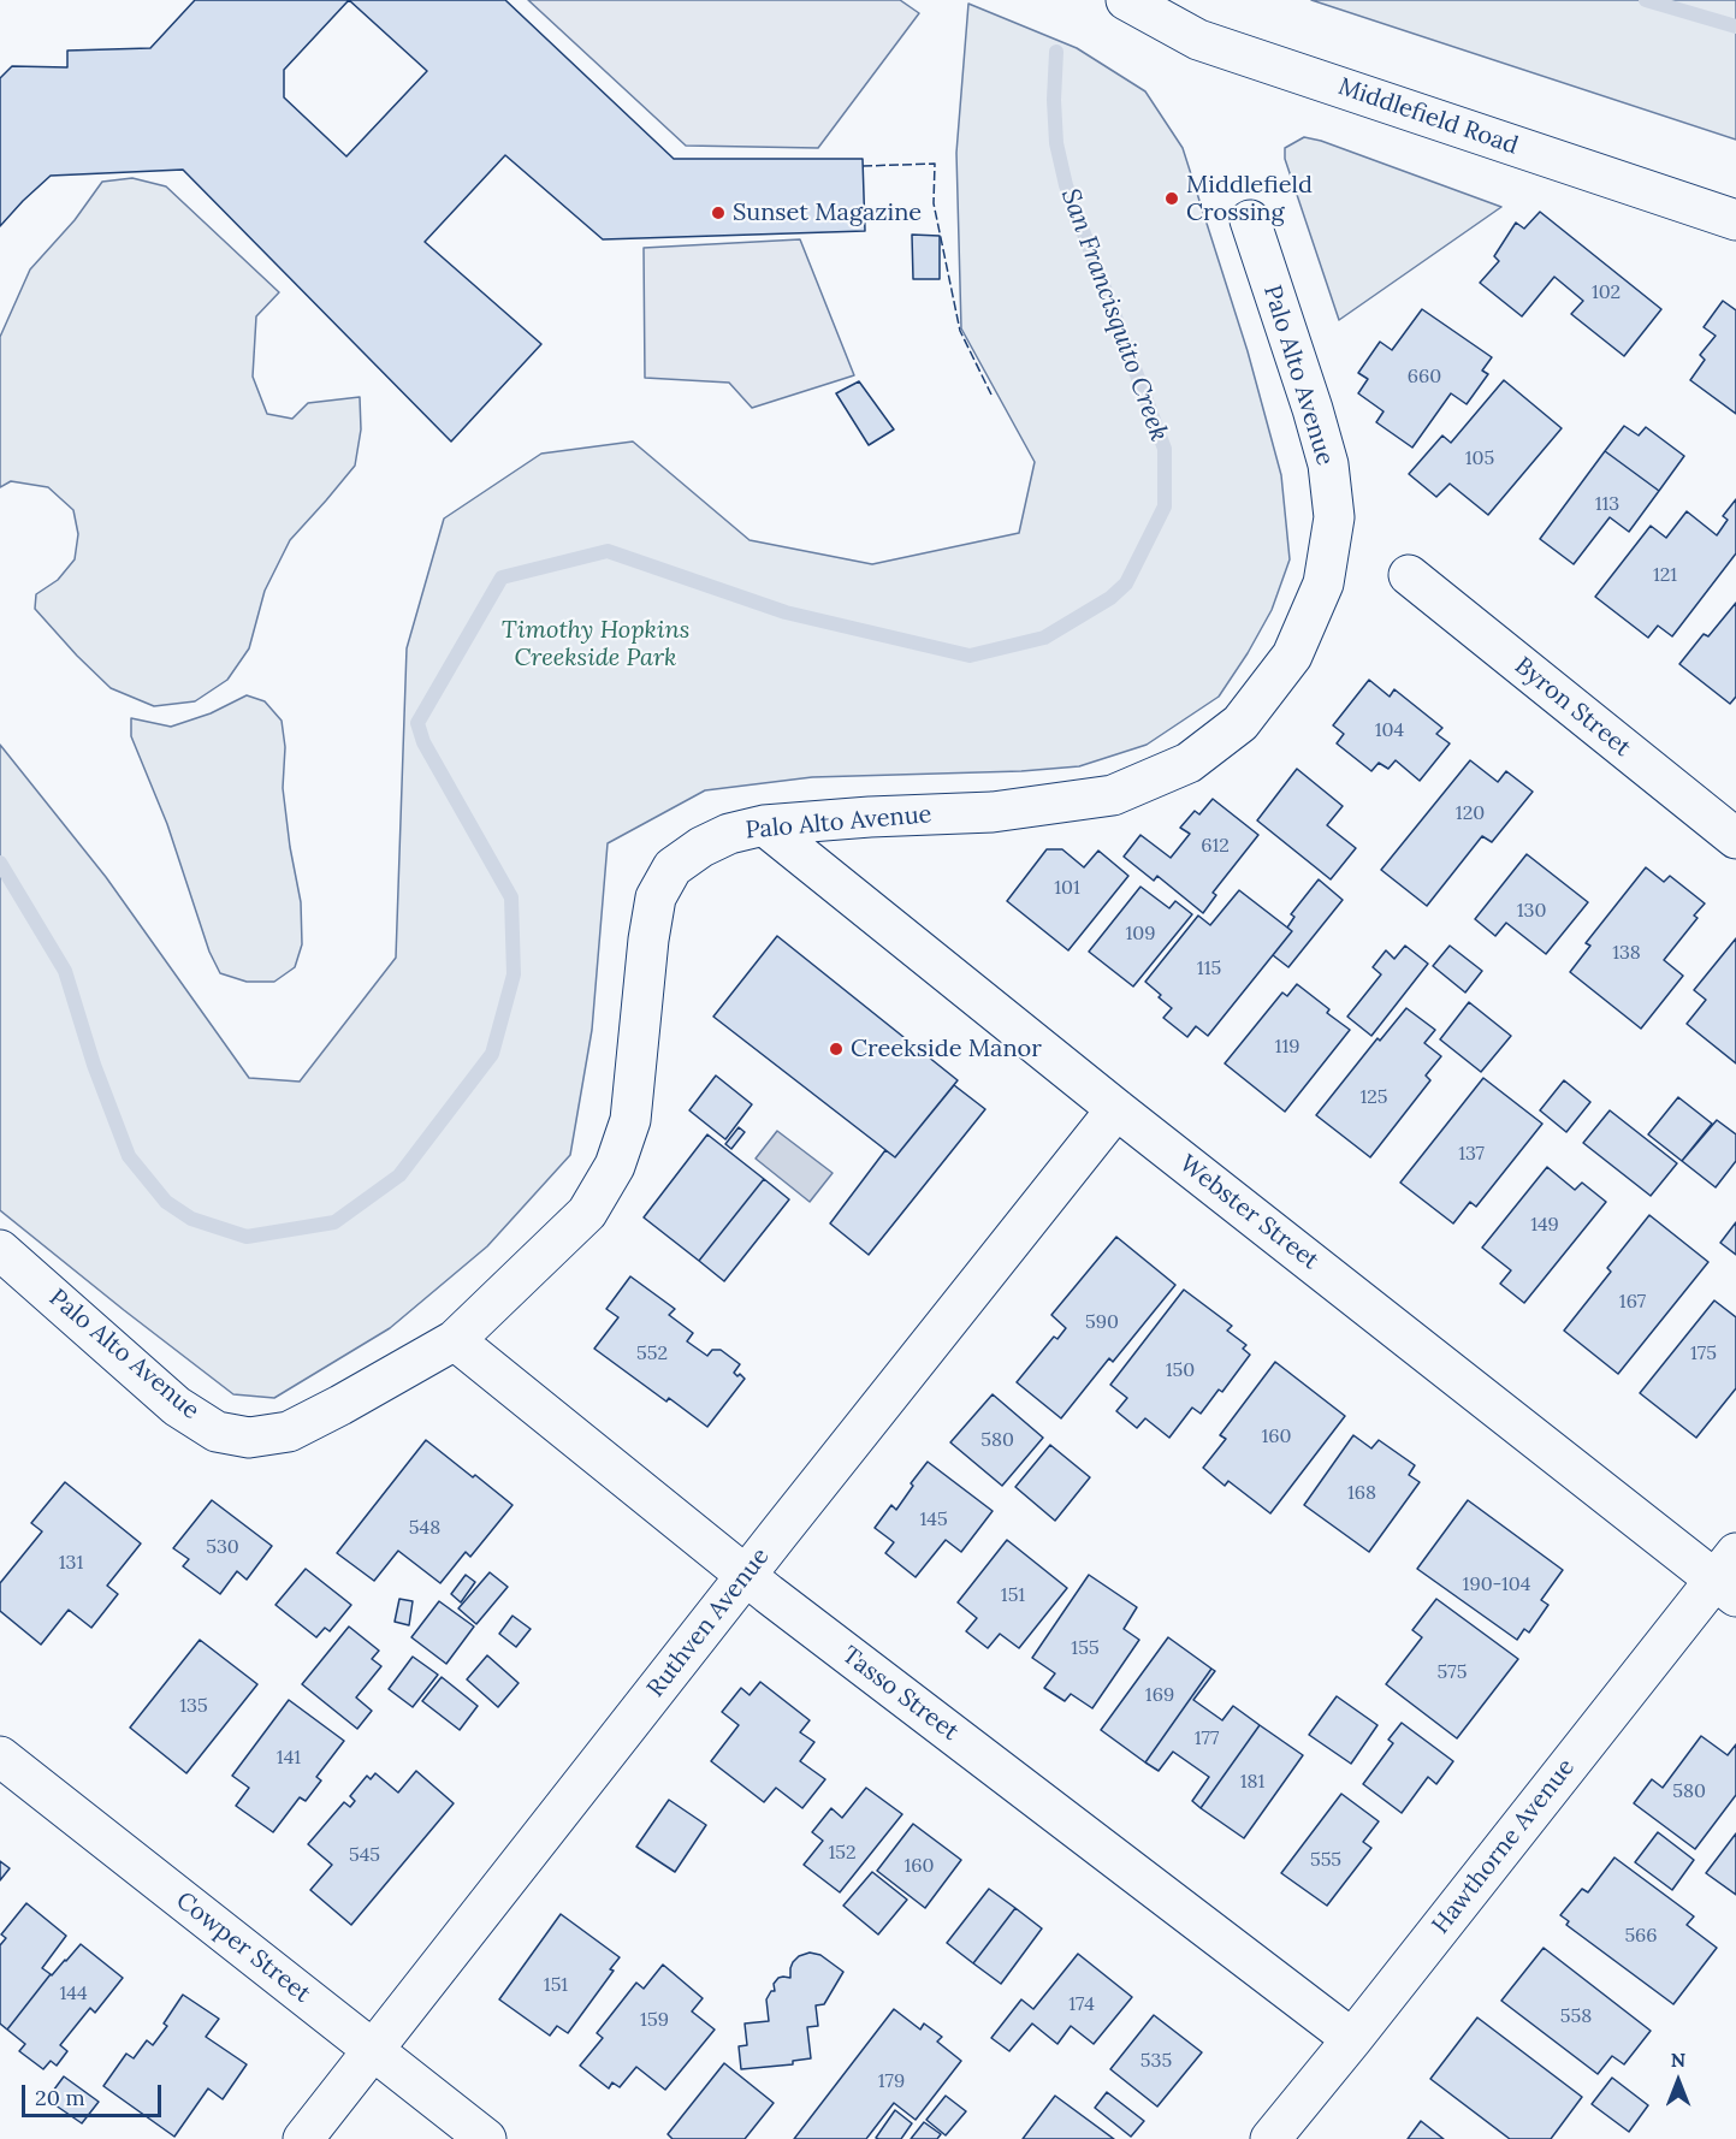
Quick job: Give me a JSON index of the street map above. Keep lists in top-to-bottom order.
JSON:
{
  "streets": {
    "street": [
      "Middlefield Road",
      "Palo Alto Avenue",
      "Byron Street",
      "Webster Street",
      "Ruthven Avenue",
      "Tasso Street",
      "Hawthorne Avenue",
      "Cowper Street"
    ]
  },
  "crossings": [
    ["Palo Alto Avenue", "Webster Street"],
    ["Palo Alto Avenue", "Tasso Street"],
    ["Webster Street", "Ruthven Avenue"],
    ["Webster Street", "Hawthorne Avenue"],
    ["Ruthven Avenue", "Tasso Street"],
    ["Ruthven Avenue", "Cowper Street"],
    ["Tasso Street", "Hawthorne Avenue"]
  ],
  "water": ["San Francisquito Creek"],
  "parks": ["Timothy Hopkins Creekside Park"],
  "places": ["Middlefield Crossing", "Sunset Magazine", "Creekside Manor"],
  "house_numbers": [
    "102",
    "660",
    "105",
    "113",
    "121",
    "104",
    "120",
    "612",
    "101",
    "130",
    "109",
    "138",
    "115",
    "119",
    "125",
    "137",
    "149",
    "167",
    "590",
    "552",
    "175",
    "150",
    "160",
    "580",
    "168",
    "145",
    "548",
    "530",
    "131",
    "190-104",
    "151",
    "155",
    "575",
    "169",
    "135",
    "177",
    "141",
    "181",
    "580",
    "152",
    "545",
    "555",
    "160",
    "566",
    "151",
    "144",
    "174",
    "558",
    "159",
    "535",
    "179"
  ],
  "scale_bar": "20 m",
  "north": "top"
}
